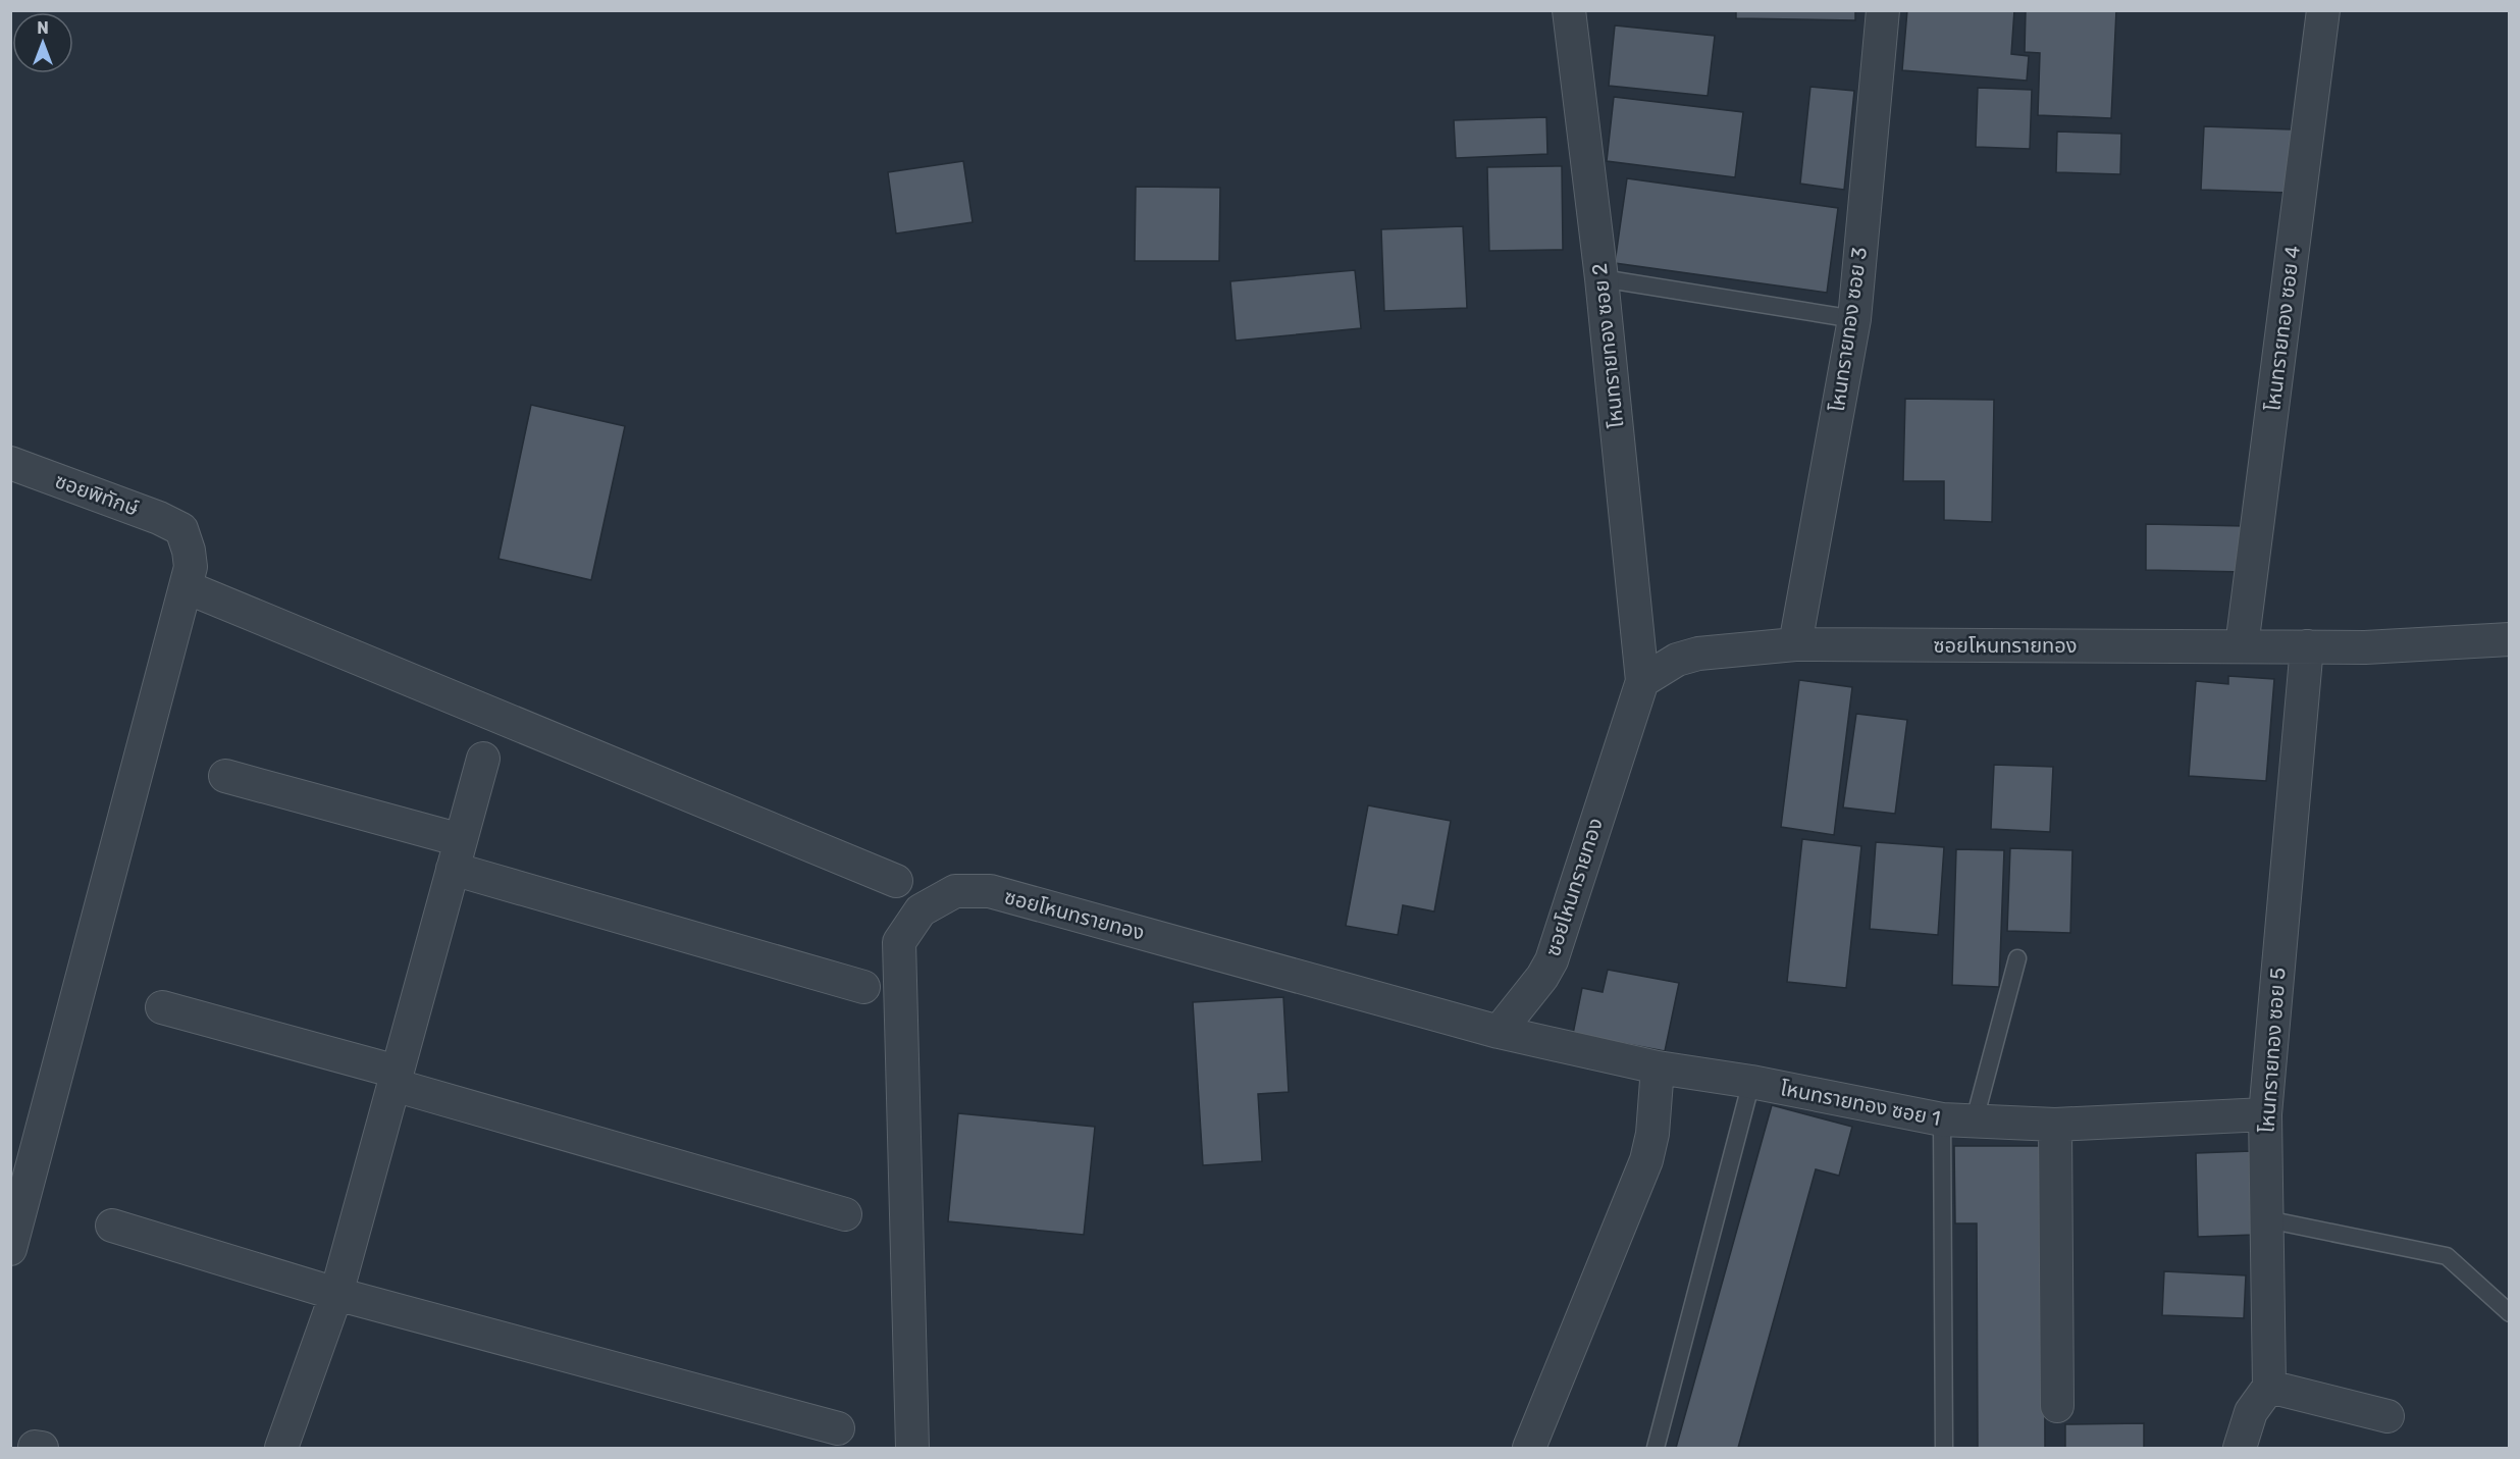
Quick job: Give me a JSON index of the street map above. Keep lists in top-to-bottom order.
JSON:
{
  "streets": {
    "street": [
      "โหนทรายทอง ซอย 4",
      "โหนทรายทอง ซอย 3",
      "โหนทรายทอง ซอย 2",
      "ซอยพิทักษ์",
      "ซอยโหนทรายทอง",
      "โหนทรายทอง ซอย 5",
      "โหนทรายทอง ซอย 1"
    ]
  },
  "crossings": [
    ["โหนทรายทอง ซอย 4", "ซอยโหนทรายทอง"],
    ["โหนทรายทอง ซอย 3", "ซอยโหนทรายทอง"],
    ["โหนทรายทอง ซอย 2", "ซอยโหนทรายทอง"],
    ["ซอยโหนทรายทอง", "โหนทรายทอง ซอย 5"],
    ["ซอยโหนทรายทอง", "โหนทรายทอง ซอย 1"],
    ["โหนทรายทอง ซอย 5", "โหนทรายทอง ซอย 1"]
  ],
  "north": "top"
}
